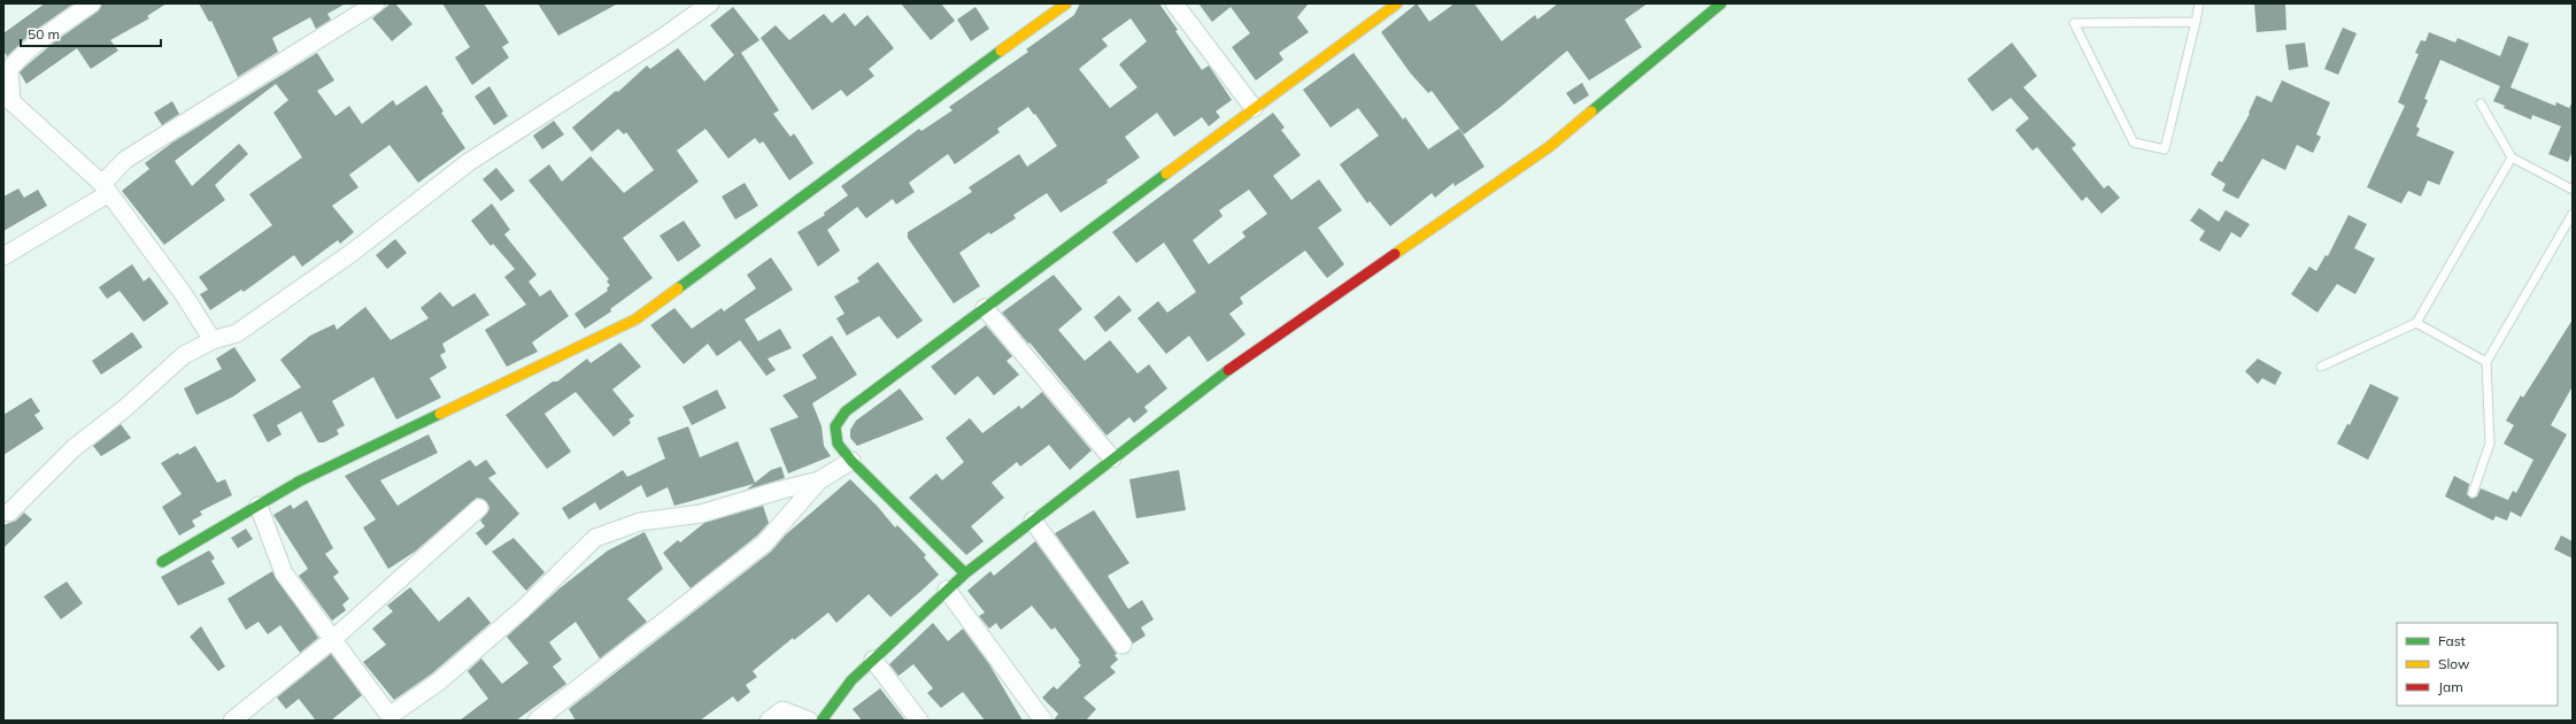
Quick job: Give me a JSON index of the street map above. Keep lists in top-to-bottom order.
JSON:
{
  "legend": ["Fast", "Slow", "Jam"],
  "scale_bar": "50 m"
}
